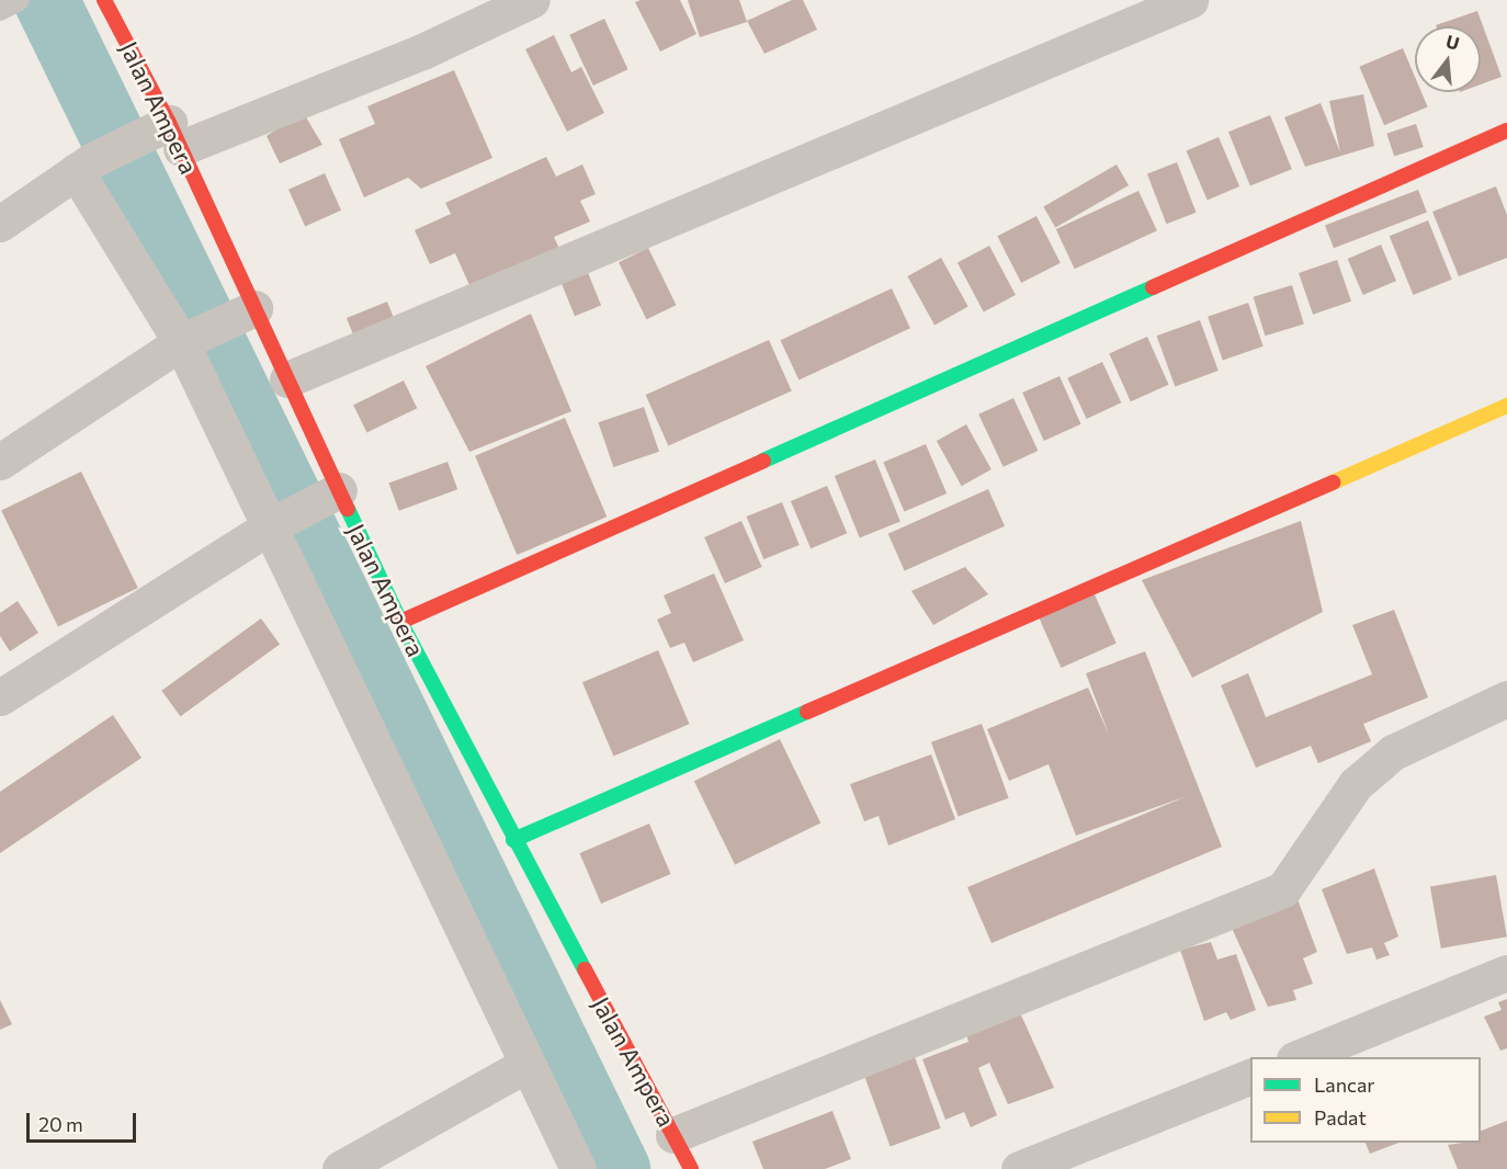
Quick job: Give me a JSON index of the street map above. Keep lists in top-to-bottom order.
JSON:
{
  "streets": {
    "street": ["Jalan Ampera"]
  },
  "legend": ["Lancar", "Padat"],
  "scale_bar": "20 m",
  "north": "top"
}
